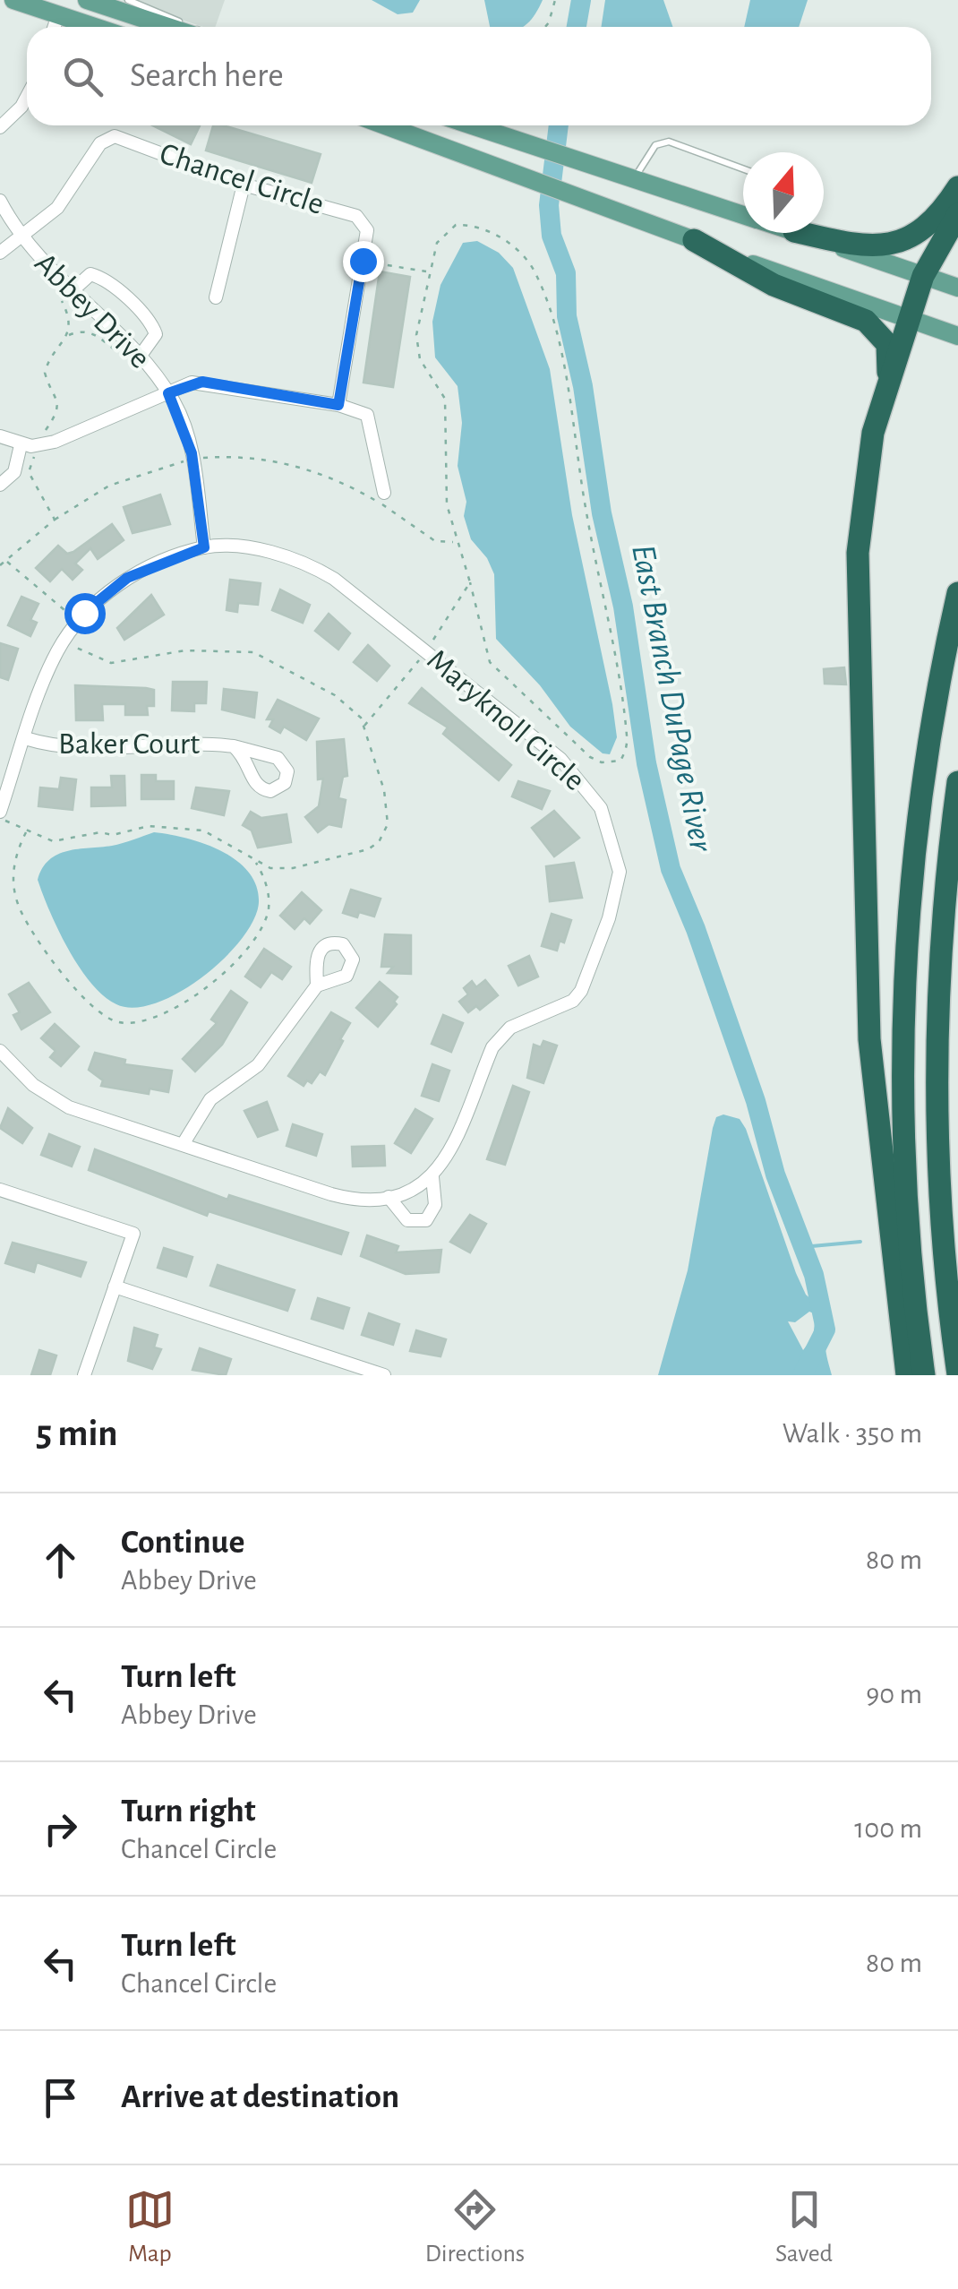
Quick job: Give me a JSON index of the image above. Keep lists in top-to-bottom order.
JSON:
{
  "streets": {
    "street": [
      "Chancel Circle",
      "Abbey Drive",
      "Maryknoll Circle",
      "Baker Court"
    ]
  },
  "crossings": [
    ["Chancel Circle", "Abbey Drive"],
    ["Abbey Drive", "Maryknoll Circle"]
  ],
  "water": ["East Branch DuPage River"],
  "north": "top",
  "page": {
    "search": "Search here",
    "heading": ["5 min", "Walk · 350 m"],
    "list": [
      ["Continue", "Abbey Drive", "80 m"],
      ["Turn left", "Abbey Drive", "90 m"],
      ["Turn right", "Chancel Circle", "100 m"],
      ["Turn left", "Chancel Circle", "80 m"],
      "Arrive at destination"
    ],
    "nav": ["Map", "Directions", "Saved"]
  }
}
